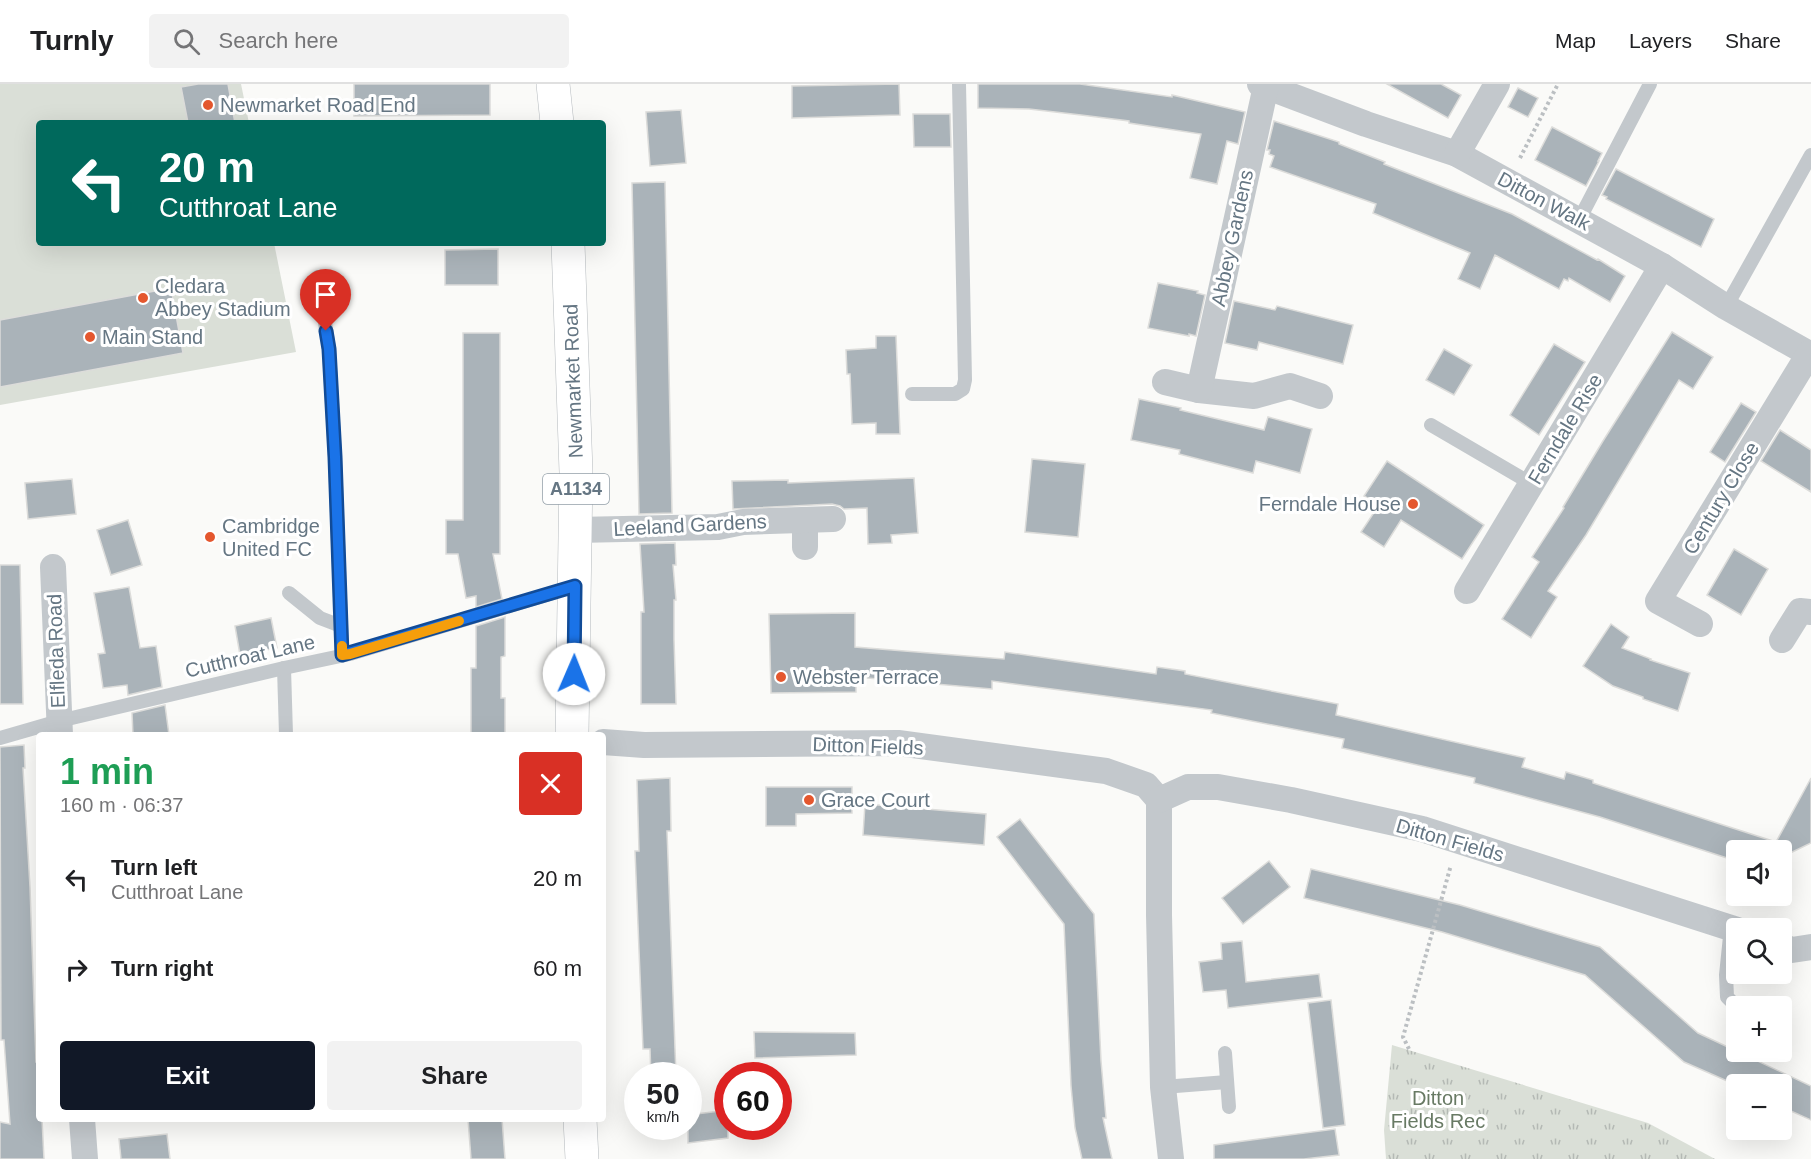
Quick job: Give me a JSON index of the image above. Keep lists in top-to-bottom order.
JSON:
{
  "streets": {
    "main road": ["Newmarket Road", "A1134"],
    "street": [
      "Ditton Walk",
      "Abbey Gardens",
      "Ferndale Rise",
      "Century Close",
      "Leeland Gardens",
      "Elfleda Road",
      "Ditton Fields"
    ],
    "lane": ["Cutthroat Lane"]
  },
  "crossings": [
    ["Ditton Walk", "Abbey Gardens"],
    ["Ditton Walk", "Ferndale Rise"],
    ["Ditton Walk", "Century Close"],
    ["Newmarket Road", "Leeland Gardens"],
    ["Newmarket Road", "Cutthroat Lane"],
    ["Elfleda Road", "Cutthroat Lane"]
  ],
  "parks": ["Ditton Fields Rec"],
  "places": [
    "Newmarket Road End",
    "Cledara Abbey Stadium",
    "Main Stand",
    "Ferndale House",
    "Cambridge United FC",
    "Webster Terrace",
    "Grace Court"
  ],
  "page": {
    "header": "Turnly",
    "search": "Search here",
    "nav": ["Map", "Layers", "Share"],
    "turn": ["20 m", "Cutthroat Lane"],
    "heading": ["1 min", "160 m · 06:37"],
    "list": [
      {
        "name": "Turn left",
        "note": "Cutthroat Lane",
        "value": "20 m"
      },
      {
        "name": "Turn right",
        "value": "60 m"
      }
    ],
    "map_buttons": ["+", "−"],
    "buttons": ["Exit", "Share"],
    "speed": "50 km/h",
    "limit": "60"
  }
}
